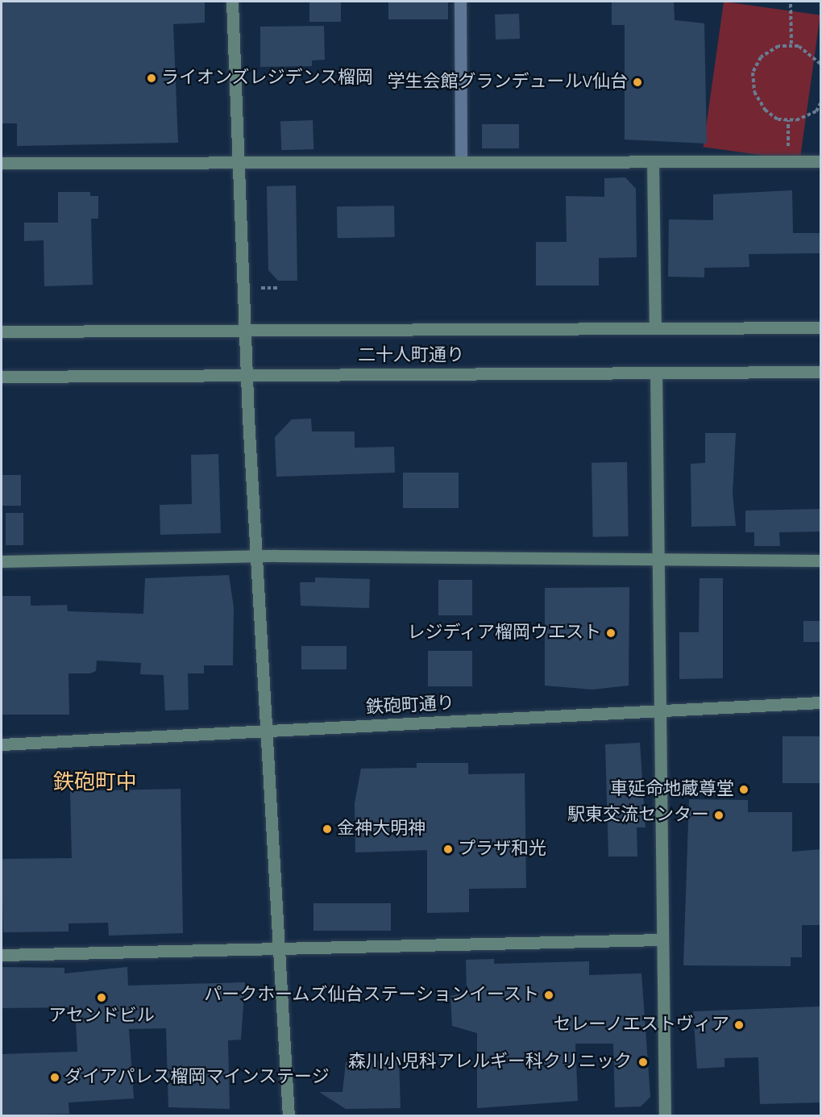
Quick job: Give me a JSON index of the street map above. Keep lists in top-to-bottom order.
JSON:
{
  "streets": {
    "street": ["二十人町通り", "鉄砲町通り"]
  },
  "districts": ["鉄砲町中"],
  "places": [
    "ライオンズレジデンス榴岡",
    "学生会館グランデュールV仙台",
    "レジディア榴岡ウエスト",
    "車延命地蔵尊堂",
    "駅東交流センター",
    "金神大明神",
    "プラザ和光",
    "パークホームズ仙台ステーションイースト",
    "アセンドビル",
    "セレーノエストヴィア",
    "森川小児科アレルギー科クリニック",
    "ダイアパレス榴岡マインステージ"
  ]
}
